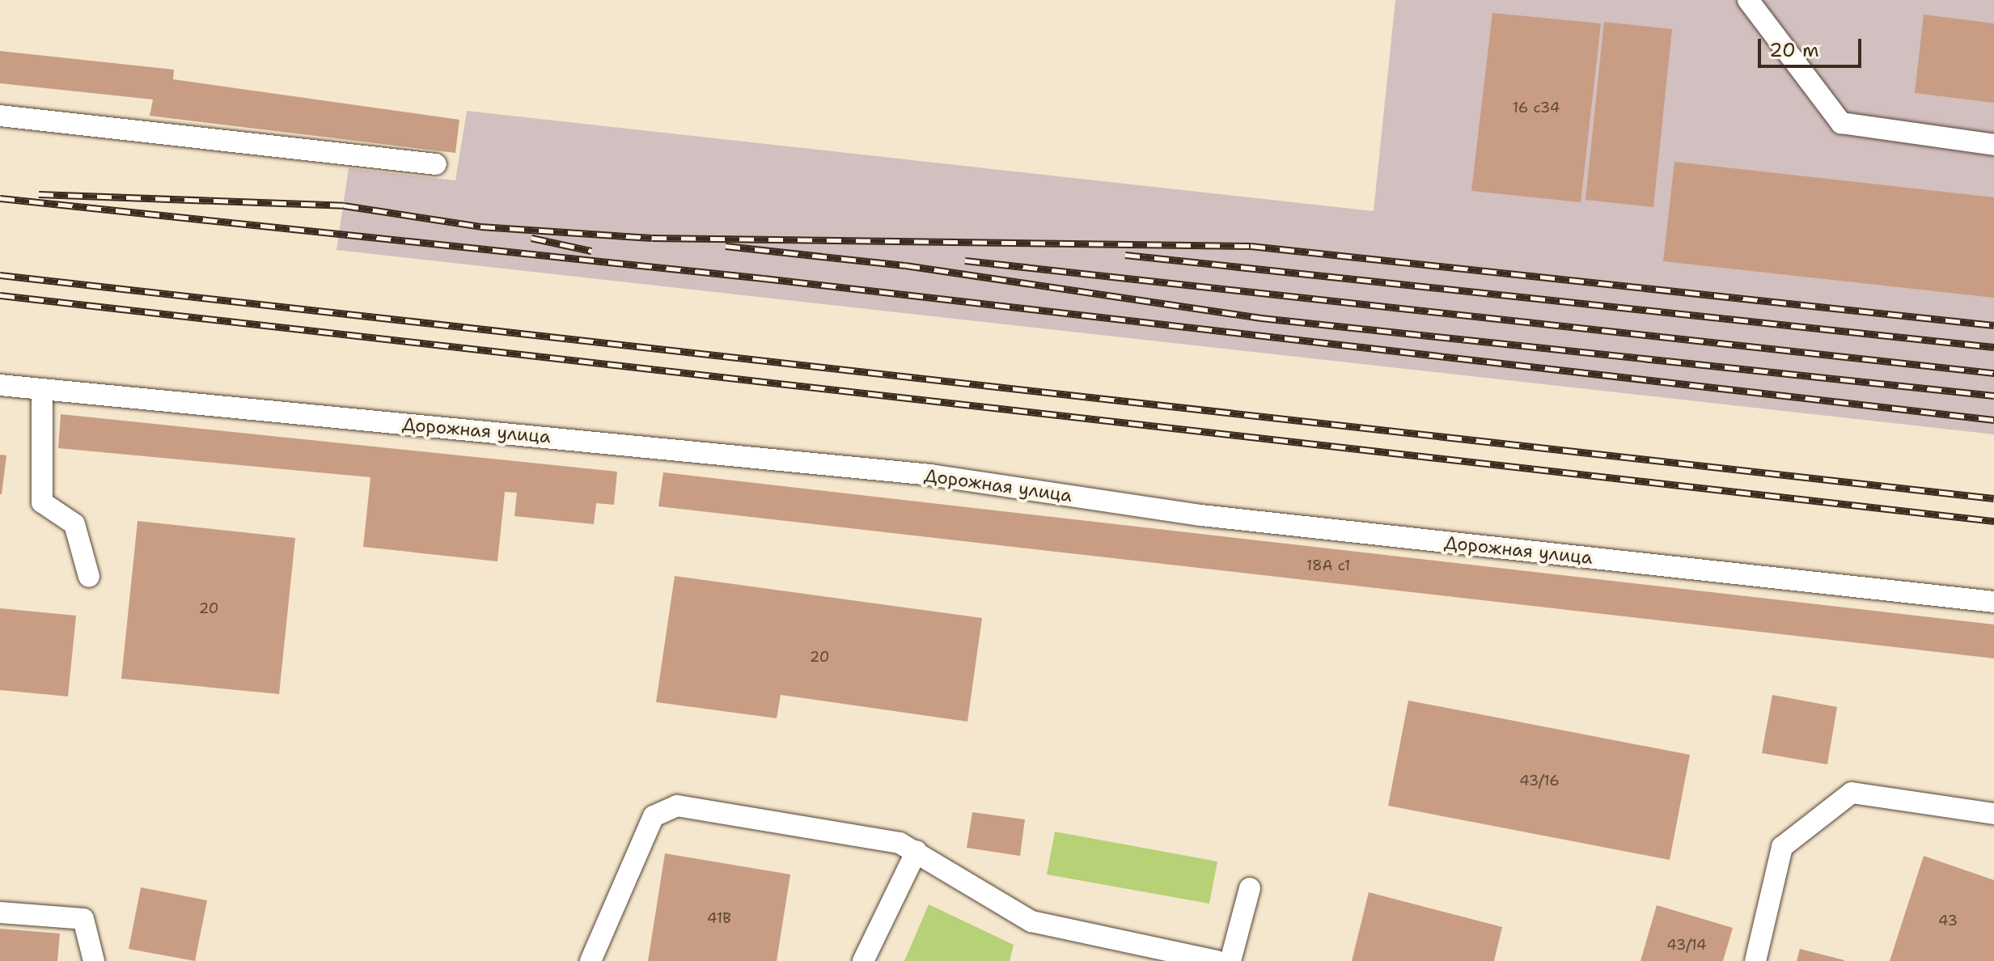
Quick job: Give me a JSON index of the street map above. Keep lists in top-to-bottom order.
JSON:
{
  "streets": {
    "lane": ["Дорожная улица"]
  },
  "house_numbers": [
    "16 с34",
    "18А с1",
    "20",
    "20",
    "43/16",
    "41В",
    "43",
    "43/14"
  ],
  "scale_bar": "20 m"
}
